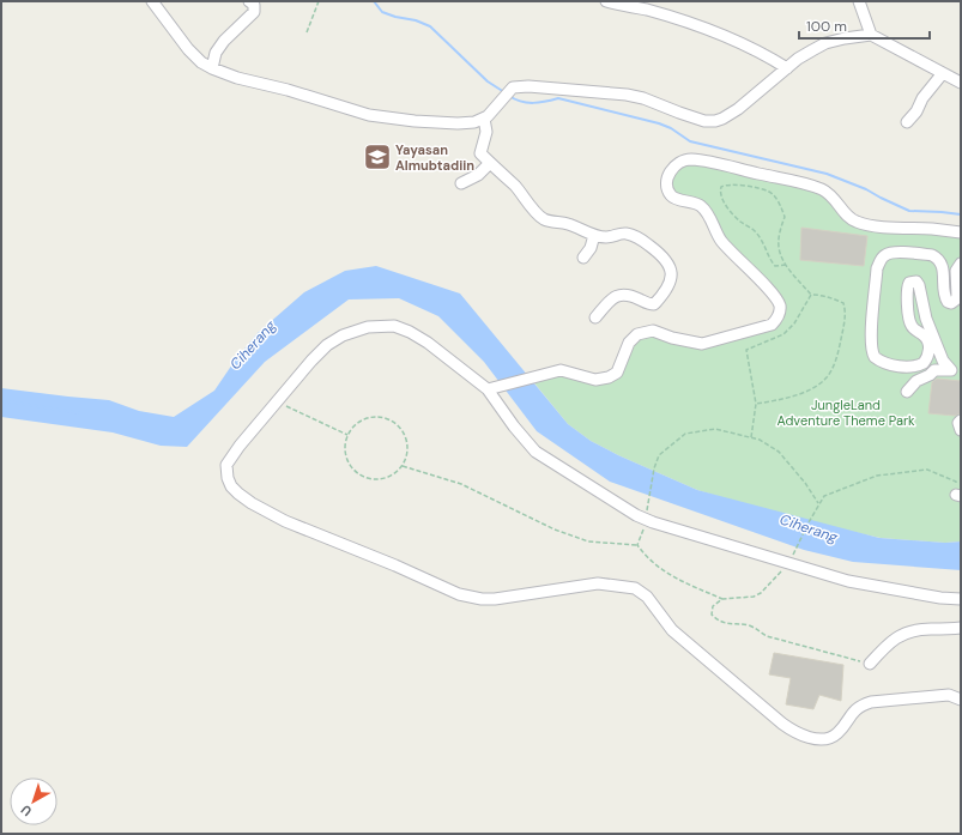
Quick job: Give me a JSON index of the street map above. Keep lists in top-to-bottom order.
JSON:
{
  "water": ["Ciherang"],
  "parks": ["JungleLand Adventure Theme Park"],
  "places": {
    "school or university": ["Yayasan Almubtadiin"]
  },
  "scale_bar": "100 m",
  "north": "bottom left"
}
